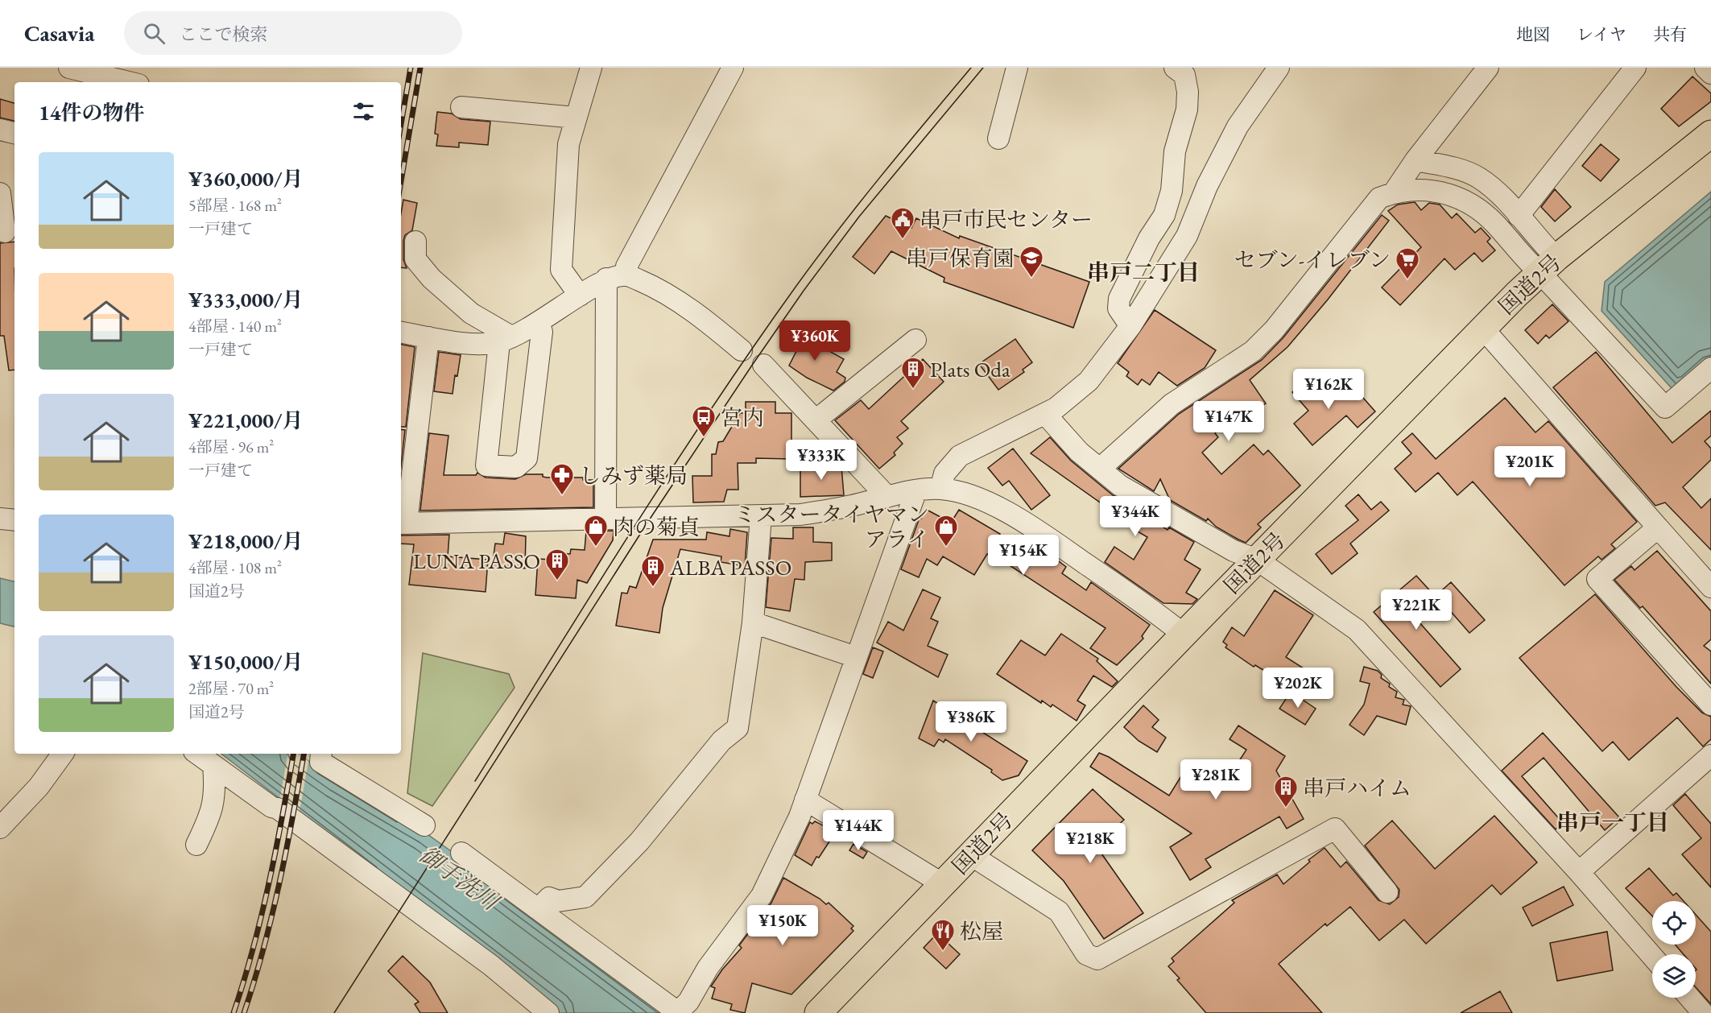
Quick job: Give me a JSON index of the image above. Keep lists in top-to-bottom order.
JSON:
{
  "streets": {
    "highway": ["国道2号"]
  },
  "districts": ["串戸二丁目", "串戸一丁目"],
  "water": ["御手洗川"],
  "places": {
    "public building": ["串戸市民センター"],
    "school or university": ["串戸保育園"],
    "supermarket": ["セブン-イレブン"],
    "building": [
      "Plats Oda",
      "LUNA PASSO",
      "ALBA PASSO",
      "串戸ハイム"
    ],
    "bus stop": ["宮内"],
    "pharmacy": ["しみず薬局"],
    "shop": ["肉の菊貞", "ミスタータイヤマン アライ"],
    "restaurant": ["松屋"]
  },
  "page": {
    "header": "Casavia",
    "search": "ここで検索",
    "nav": ["地図", "レイヤ", "共有"],
    "heading": "14件の物件",
    "list": [
      {
        "name": "¥360,000/月",
        "note": "5部屋 · 168 m² · 一戸建て"
      },
      {
        "name": "¥333,000/月",
        "note": "4部屋 · 140 m² · 一戸建て"
      },
      {
        "name": "¥221,000/月",
        "note": "4部屋 · 96 m² · 一戸建て"
      },
      {
        "name": "¥218,000/月",
        "note": "4部屋 · 108 m² · 国道2号"
      },
      {
        "name": "¥150,000/月",
        "note": "2部屋 · 70 m² · 国道2号"
      }
    ],
    "price": [
      "¥360K",
      "¥162K",
      "¥147K",
      "¥333K",
      "¥201K",
      "¥344K",
      "¥154K",
      "¥221K",
      "¥202K",
      "¥386K",
      "¥281K",
      "¥144K",
      "¥218K",
      "¥150K"
    ]
  }
}
